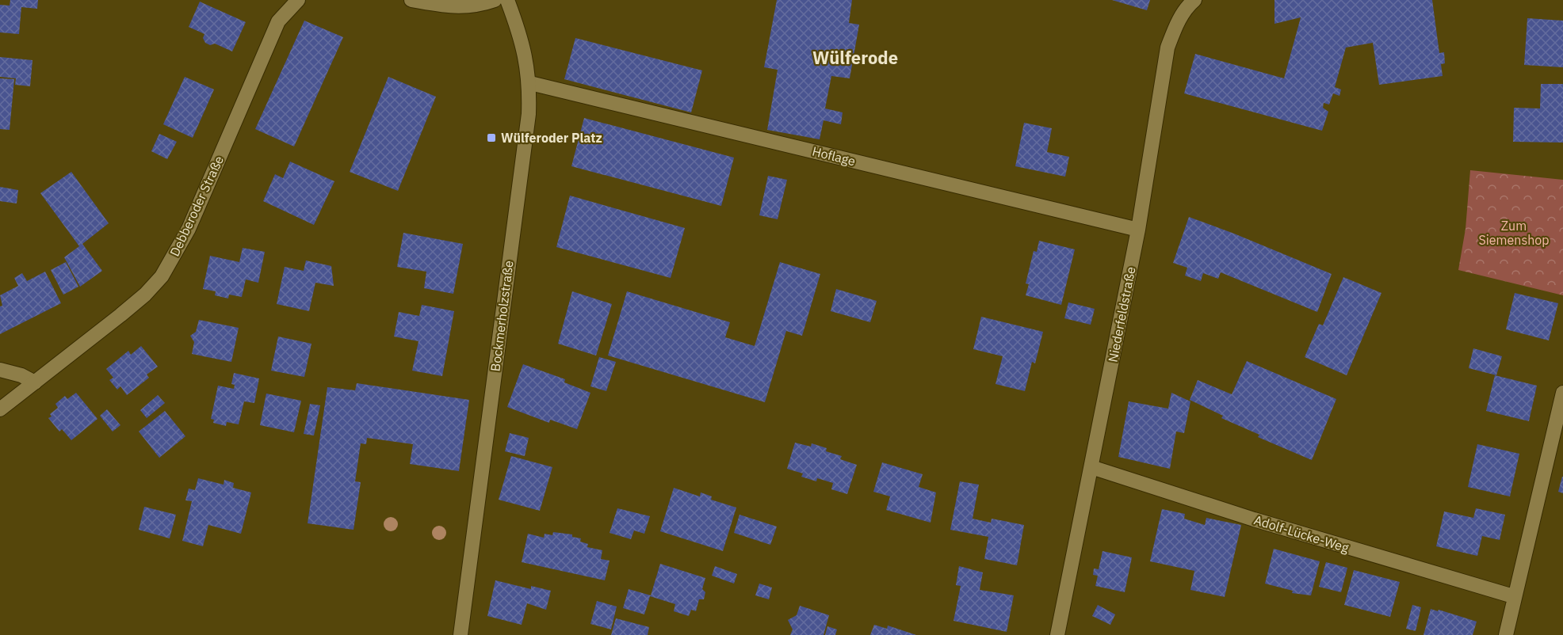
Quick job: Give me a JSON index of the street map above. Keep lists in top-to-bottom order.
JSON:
{
  "streets": {
    "street": [
      "Hoflage",
      "Debberoder Straße",
      "Niederfeldstraße",
      "Bockmerholzstraße",
      "Adolf-Lücke-Weg"
    ]
  },
  "crossings": [
    ["Hoflage", "Niederfeldstraße"],
    ["Hoflage", "Bockmerholzstraße"],
    ["Niederfeldstraße", "Adolf-Lücke-Weg"]
  ],
  "districts": ["Wülferode"],
  "parks": ["Zum Siemenshop"],
  "places": {
    "transit": ["Wülferoder Platz"]
  }
}
